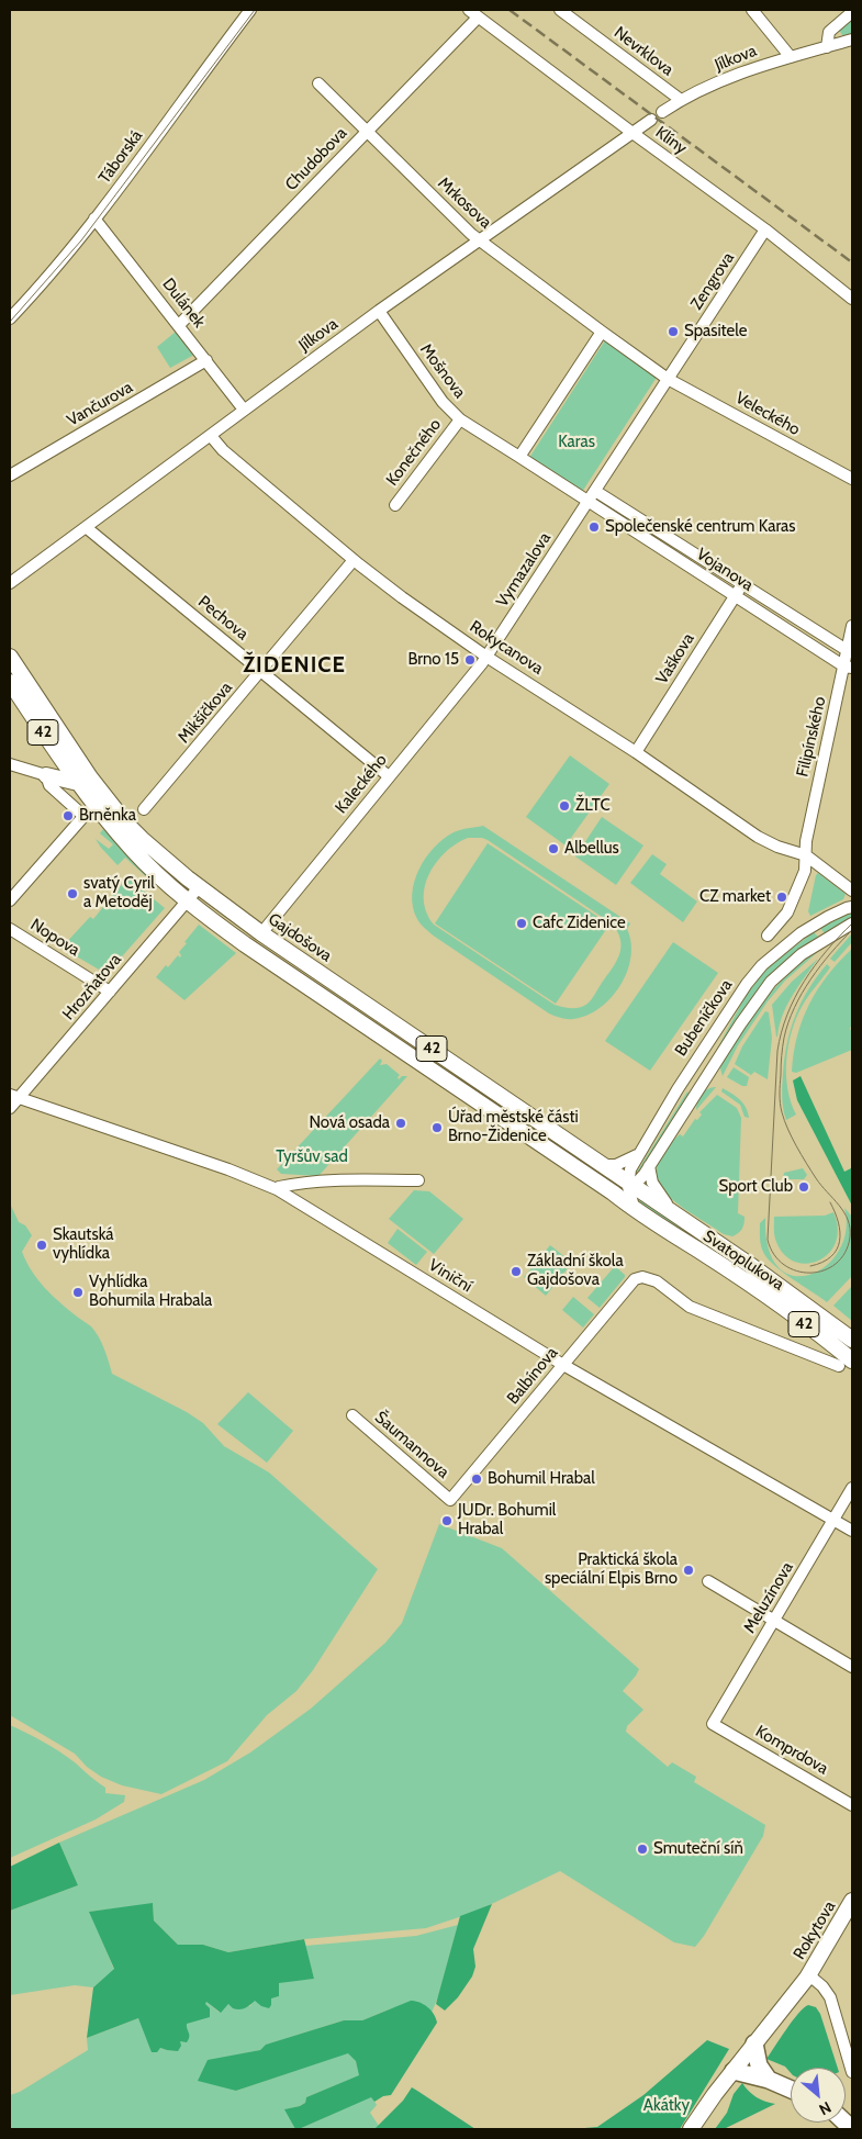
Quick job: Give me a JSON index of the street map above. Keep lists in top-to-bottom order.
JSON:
{
  "streets": {
    "main road": [
      "42",
      "Gajdošova",
      "Svatoplukova",
      "Rokytova"
    ],
    "street": [
      "Nevrklova",
      "Jílkova",
      "Klíny",
      "Táborská",
      "Chudobova",
      "Mrkosova",
      "Zengrova",
      "Dulánek",
      "Mošnova",
      "Vančurova",
      "Veleckého",
      "Konečného",
      "Vymazalova",
      "Vojanova",
      "Pechova",
      "Rokycanova",
      "Vaškova",
      "Mikšíčkova",
      "Filipínského",
      "Kaleckého",
      "Nopova",
      "Hrozňatova",
      "Bubeníčkova",
      "Viniční",
      "Balbínova",
      "Šaumannova",
      "Meluzínova",
      "Komprdova"
    ]
  },
  "crossings": [
    ["Nevrklova", "Jílkova"],
    ["Jílkova", "Klíny"],
    ["Jílkova", "Mrkosova"],
    ["Jílkova", "Dulánek"],
    ["Jílkova", "Mošnova"],
    ["Jílkova", "Pechova"],
    ["Jílkova", "Rokycanova"],
    ["Klíny", "Chudobova"],
    ["Klíny", "Zengrova"],
    ["Táborská", "Dulánek"],
    ["Chudobova", "Mrkosova"],
    ["Chudobova", "Dulánek"],
    ["Mrkosova", "Zengrova"],
    ["Mrkosova", "Veleckého"],
    ["Zengrova", "Veleckého"],
    ["Zengrova", "Vymazalova"],
    ["Zengrova", "Vojanova"],
    ["Dulánek", "Vančurova"],
    ["Mošnova", "Konečného"],
    ["Mošnova", "Vymazalova"],
    ["Mošnova", "Vojanova"],
    ["Vymazalova", "Vojanova"],
    ["Vymazalova", "Rokycanova"],
    ["Vymazalova", "Kaleckého"],
    ["Vojanova", "Vaškova"],
    ["Vojanova", "Filipínského"],
    ["Pechova", "Mikšíčkova"],
    ["Pechova", "Kaleckého"],
    ["Rokycanova", "Vaškova"],
    ["Rokycanova", "Mikšíčkova"],
    ["Rokycanova", "Filipínského"],
    ["Rokycanova", "Kaleckého"],
    ["42", "Hrozňatova"],
    ["42", "Bubeníčkova"],
    ["42", "Svatoplukova"],
    ["Kaleckého", "Gajdošova"],
    ["Nopova", "Hrozňatova"],
    ["Gajdošova", "Hrozňatova"],
    ["Gajdošova", "Bubeníčkova"],
    ["Gajdošova", "Svatoplukova"],
    ["Hrozňatova", "Viniční"],
    ["Bubeníčkova", "Svatoplukova"],
    ["Svatoplukova", "Balbínova"],
    ["Viniční", "Balbínova"],
    ["Viniční", "Meluzínova"],
    ["Balbínova", "Šaumannova"],
    ["Meluzínova", "Komprdova"]
  ],
  "districts": ["ŽIDENICE"],
  "parks": ["Karas", "Tyršův sad", "Akátky"],
  "places": [
    "Spasitele",
    "Společenské centrum Karas",
    "Brno 15",
    "ŽLTC",
    "Brněnka",
    "Albellus",
    "svatý Cyril a Metoděj",
    "CZ market",
    "Cafc Zidenice",
    "Nová osada",
    "Úřad městské části Brno-Židenice",
    "Sport Club",
    "Skautská vyhlídka",
    "Základní škola Gajdošova",
    "Vyhlídka Bohumila Hrabala",
    "Bohumil Hrabal",
    "JUDr. Bohumil Hrabal",
    "Praktická škola speciální Elpis Brno",
    "Smuteční síň"
  ],
  "north": "bottom right"
}
